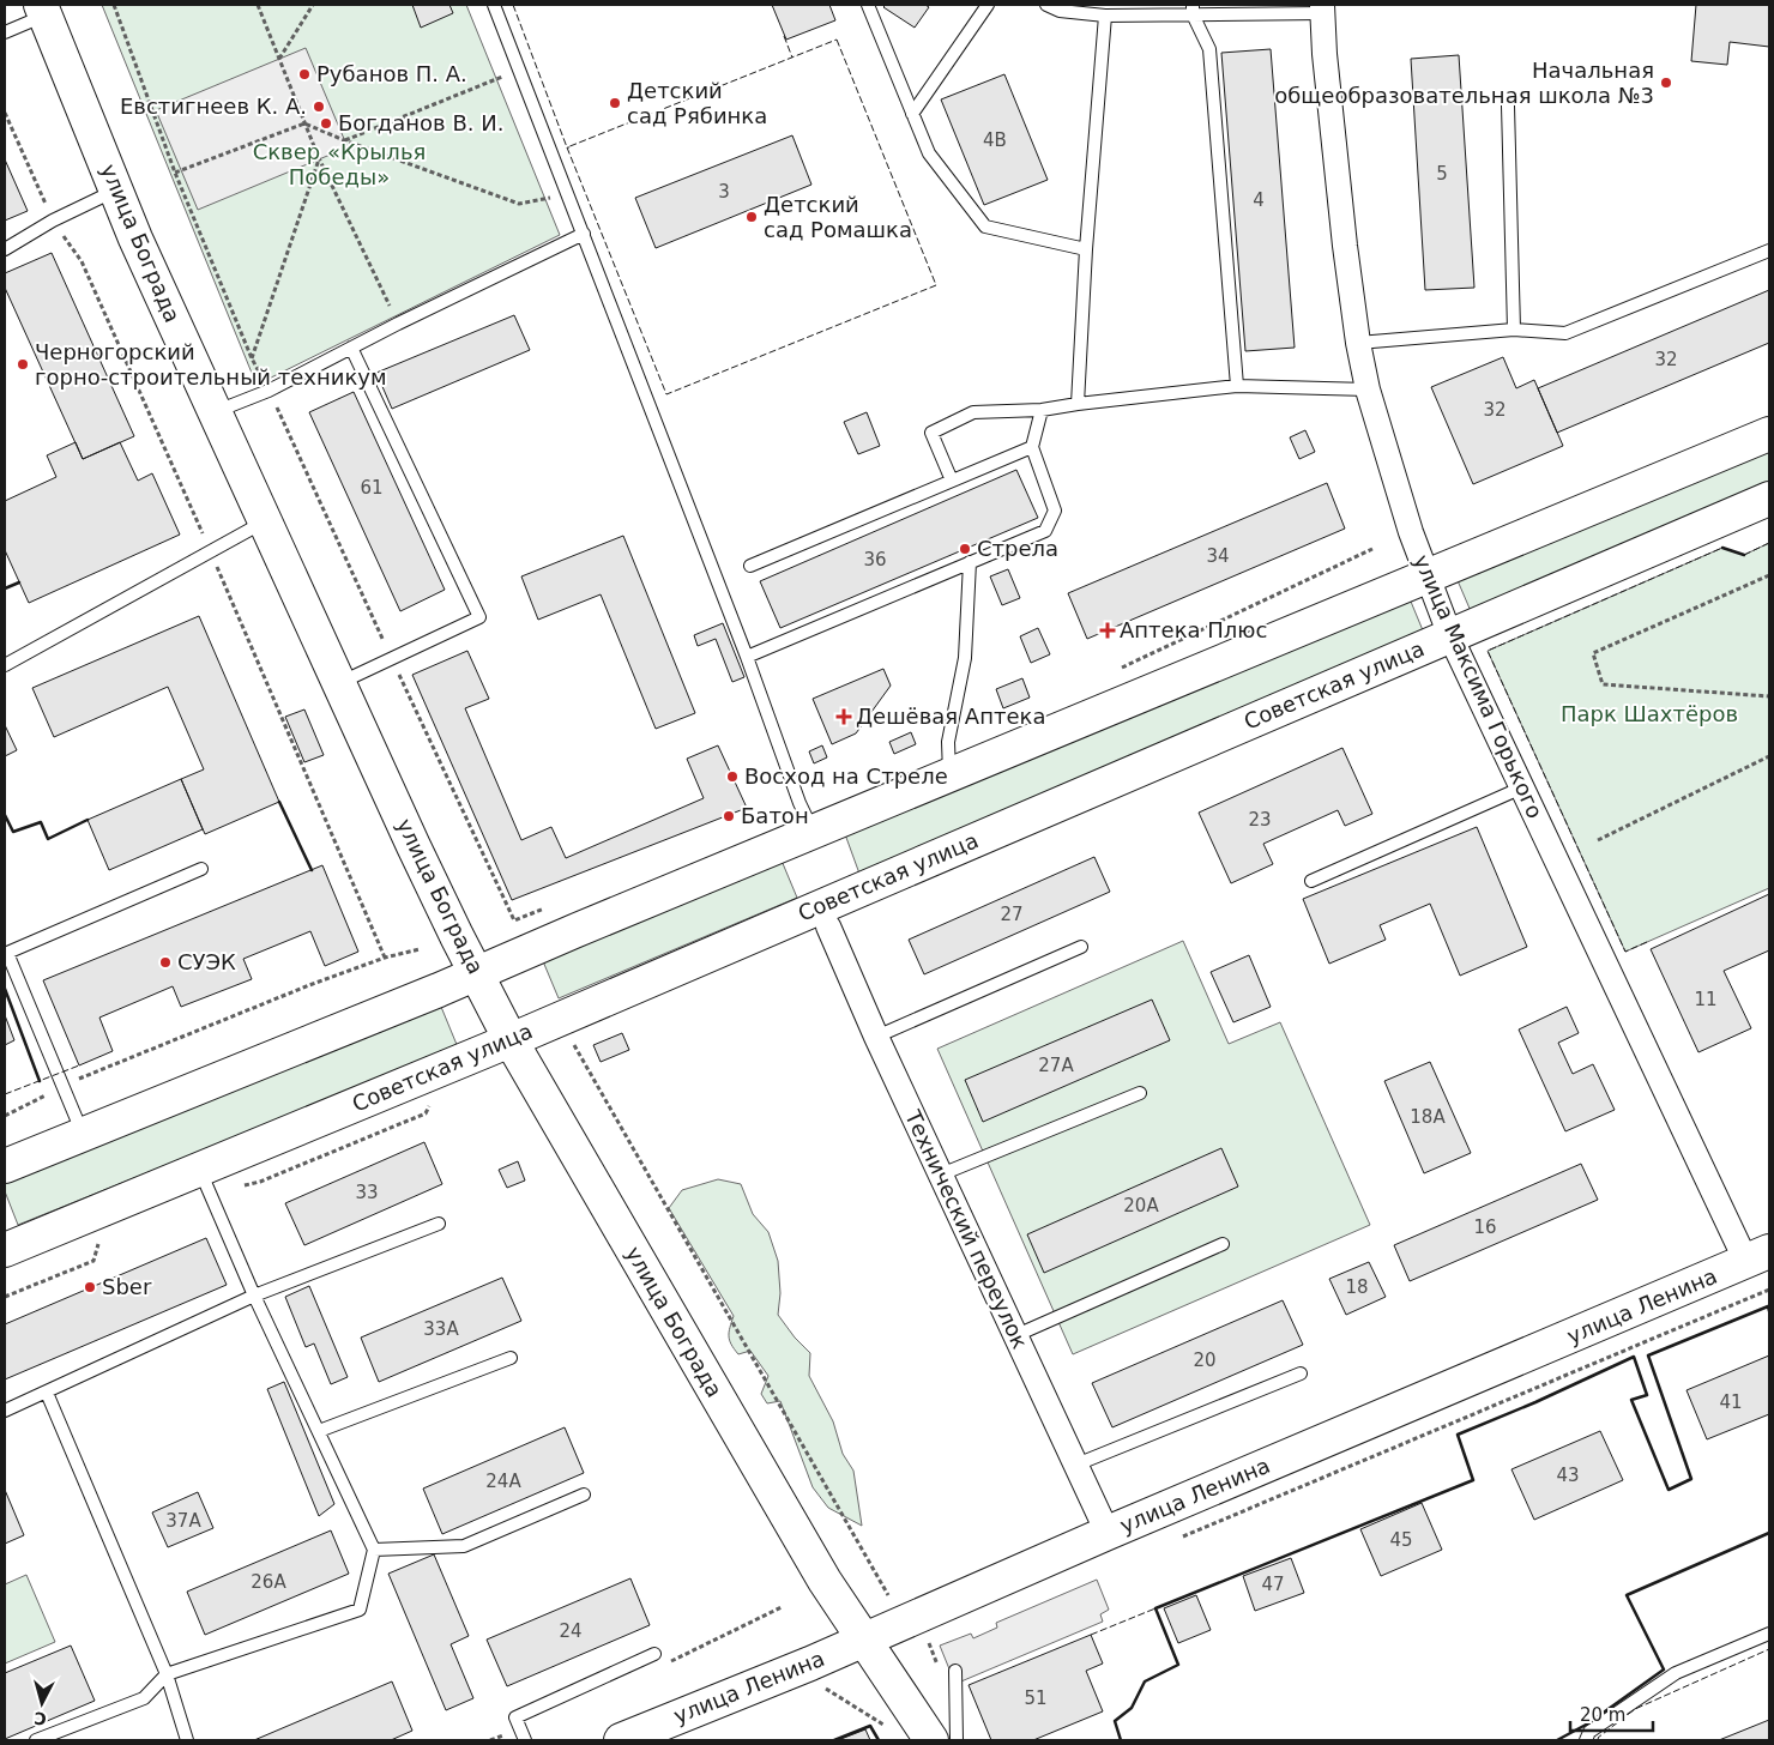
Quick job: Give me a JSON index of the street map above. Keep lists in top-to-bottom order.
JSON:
{
  "streets": {
    "main road": ["улица Бограда", "Советская улица", "улица Ленина"],
    "street": ["улица Максима Горького", "Технический переулок"]
  },
  "crossings": [
    ["улица Бограда", "Советская улица"],
    ["улица Бограда", "улица Ленина"],
    ["Советская улица", "улица Максима Горького"],
    ["улица Максима Горького", "улица Ленина"],
    ["Технический переулок", "улица Ленина"]
  ],
  "parks": ["Сквер «Крылья Победы»", "Парк Шахтёров"],
  "places": {
    "other": [
      "Рубанов П. А.",
      "Начальная общеобразовательная школа №3",
      "Детский сад Рябинка",
      "Евстигнеев К. А.",
      "Богданов В. И.",
      "Детский сад Ромашка",
      "Черногорский горно-строительный техникум",
      "Стрела",
      "Восход на Стреле",
      "Батон",
      "СУЭК",
      "Sber"
    ],
    "health": ["Аптека Плюс", "Дешёвая Аптека"]
  },
  "house_numbers": [
    "4В",
    "5",
    "3",
    "4",
    "32",
    "32",
    "61",
    "34",
    "36",
    "23",
    "27",
    "11",
    "27А",
    "18А",
    "33",
    "20А",
    "16",
    "18",
    "33А",
    "20",
    "41",
    "43",
    "24А",
    "37А",
    "45",
    "26А",
    "47",
    "24",
    "51"
  ],
  "scale_bar": "20 m",
  "north": "bottom"
}
